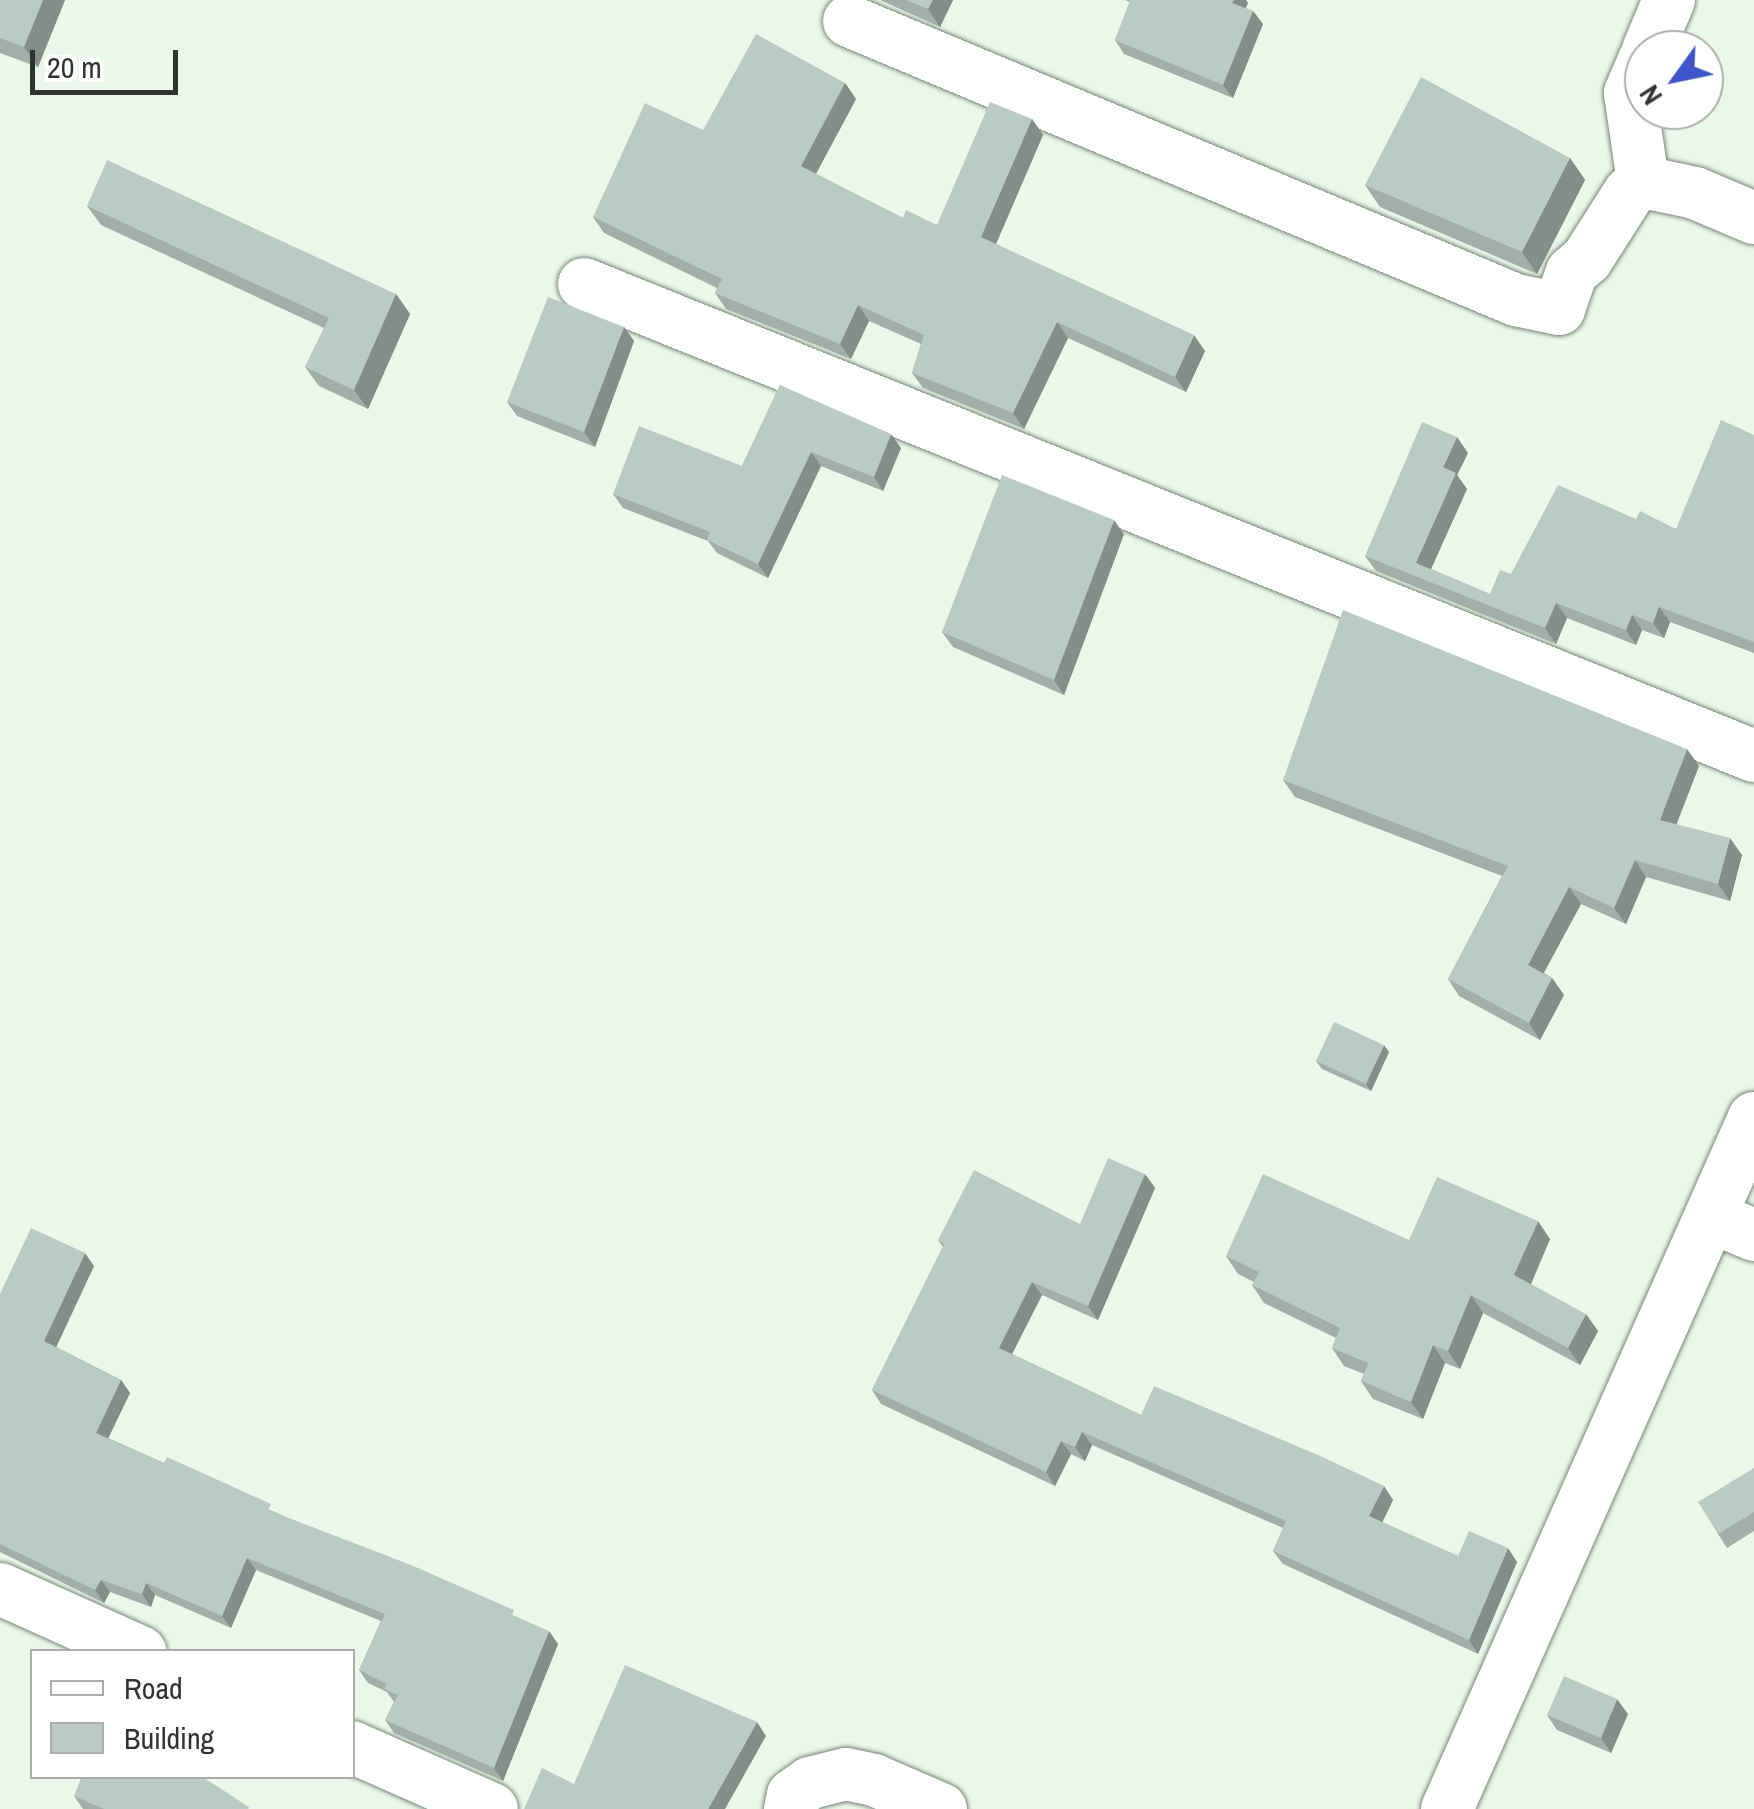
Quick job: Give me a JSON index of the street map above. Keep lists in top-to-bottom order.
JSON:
{
  "legend": ["Road", "Building"],
  "scale_bar": "20 m",
  "north": "bottom left"
}
